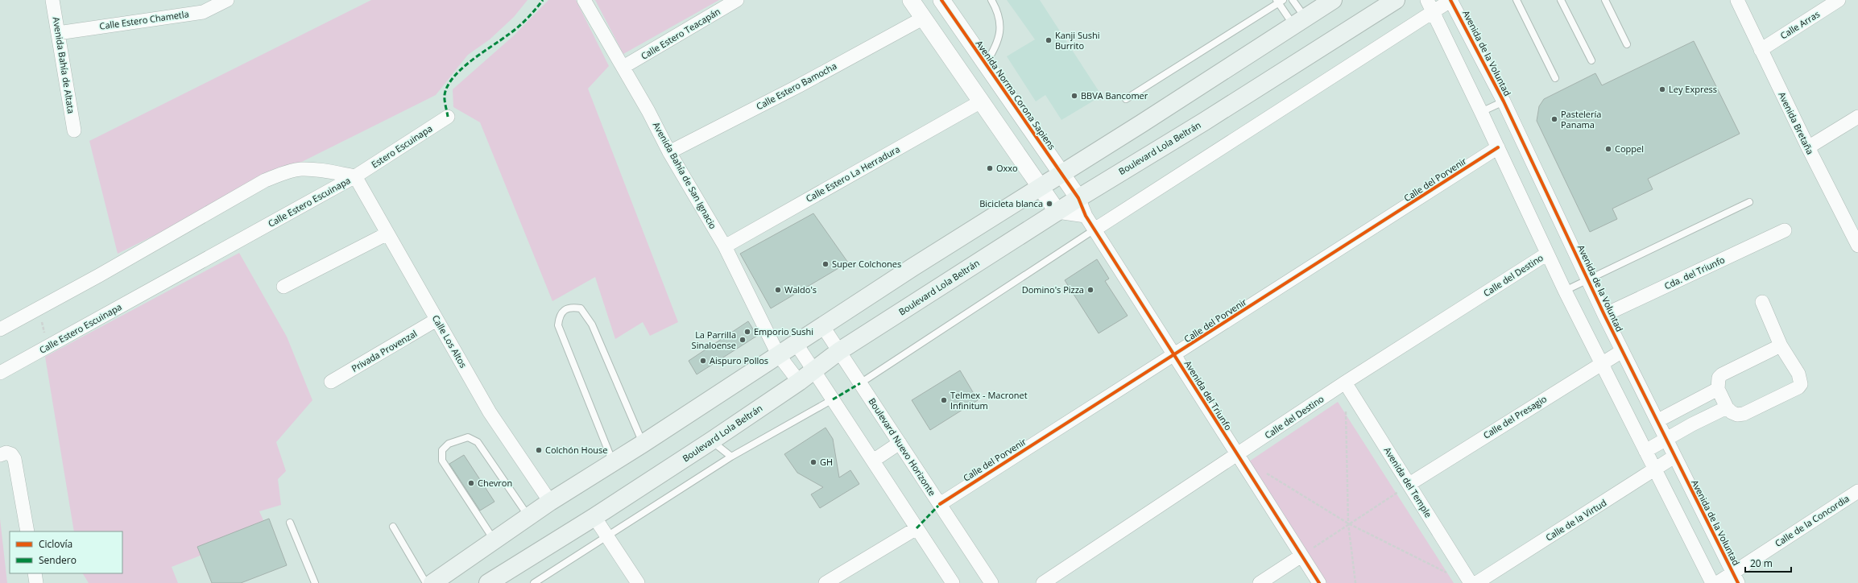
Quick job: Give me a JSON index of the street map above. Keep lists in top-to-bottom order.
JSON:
{
  "streets": {
    "main road": ["Boulevard Lola Beltrán"],
    "street": [
      "Calle Estero Chametla",
      "Calle Arras",
      "Calle Estero Teacapán",
      "Avenida de la Voluntad",
      "Avenida Bahía de Altata",
      "Calle Estero Bamocha",
      "Avenida Norma Corona Sapiens",
      "Avenida Bretaña",
      "Estero Escuinapa",
      "Calle Estero La Herradura",
      "Avenida Bahía de San Ignacio",
      "Calle del Porvenir",
      "Calle Estero Escuinapa",
      "Cda. del Triunfo",
      "Calle del Destino",
      "Calle Los Altos",
      "Privada Provenzal",
      "Avenida del Triunfo",
      "Calle del Presagio",
      "Boulevard Nuevo Horizonte",
      "Avenida del Temple",
      "Calle de la Virtud",
      "Calle de la Concordia"
    ]
  },
  "crossings": [
    ["Calle Estero Chametla", "Avenida Bahía de Altata"],
    ["Calle Arras", "Avenida Bretaña"],
    ["Calle Estero Teacapán", "Avenida Bahía de San Ignacio"],
    ["Avenida de la Voluntad", "Cda. del Triunfo"],
    ["Avenida de la Voluntad", "Calle del Presagio"],
    ["Avenida de la Voluntad", "Calle de la Virtud"],
    ["Avenida de la Voluntad", "Calle de la Concordia"],
    ["Calle Estero Bamocha", "Avenida Bahía de San Ignacio"],
    ["Avenida Norma Corona Sapiens", "Boulevard Lola Beltrán"],
    ["Avenida Norma Corona Sapiens", "Avenida del Triunfo"],
    ["Estero Escuinapa", "Calle Estero Escuinapa"],
    ["Estero Escuinapa", "Calle Los Altos"],
    ["Boulevard Lola Beltrán", "Avenida Bahía de San Ignacio"],
    ["Boulevard Lola Beltrán", "Avenida del Triunfo"],
    ["Boulevard Lola Beltrán", "Boulevard Nuevo Horizonte"],
    ["Calle Estero La Herradura", "Avenida Bahía de San Ignacio"],
    ["Calle del Porvenir", "Avenida del Triunfo"],
    ["Calle del Porvenir", "Boulevard Nuevo Horizonte"],
    ["Calle Estero Escuinapa", "Calle Los Altos"],
    ["Calle del Destino", "Avenida del Triunfo"],
    ["Calle del Destino", "Avenida del Temple"],
    ["Calle Los Altos", "Privada Provenzal"],
    ["Calle del Presagio", "Avenida del Temple"]
  ],
  "places": [
    "Kanji Sushi Burrito",
    "Ley Express",
    "BBVA Bancomer",
    "Pastelería Panama",
    "Coppel",
    "Oxxo",
    "Bicicleta blanca",
    "Super Colchones",
    "Waldo's",
    "Domino's Pizza",
    "Emporio Sushi",
    "La Parrilla Sinaloense",
    "Aispuro Pollos",
    "Telmex - Macronet Infinitum",
    "Colchón House",
    "GH",
    "Chevron"
  ],
  "legend": ["Ciclovía", "Sendero"],
  "scale_bar": "20 m"
}
